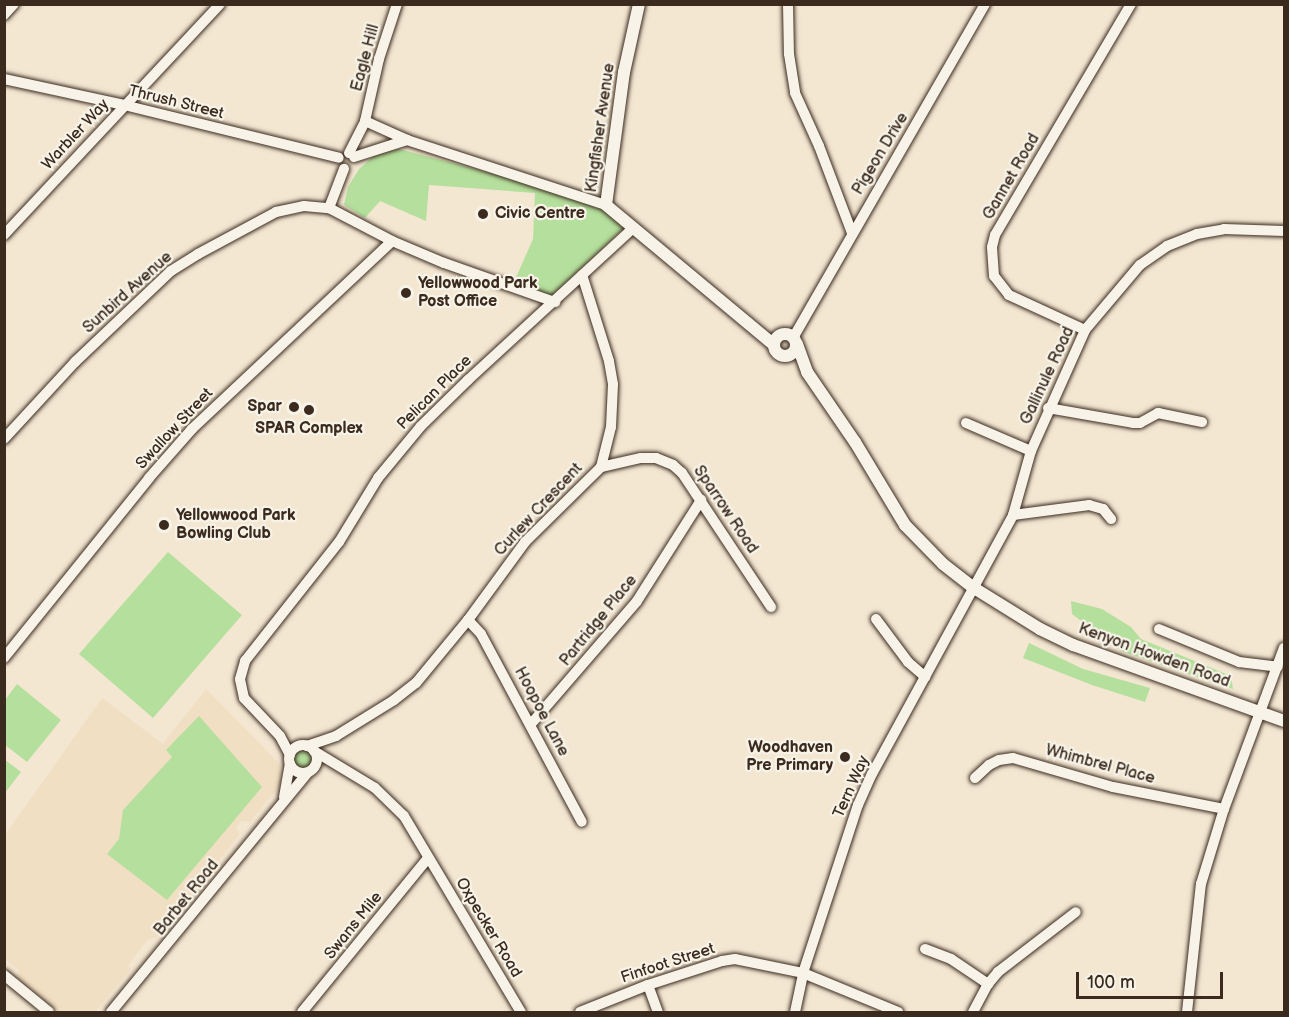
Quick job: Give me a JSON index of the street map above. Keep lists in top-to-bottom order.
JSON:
{
  "streets": {
    "street": [
      "Eagle Hill",
      "Thrush Street",
      "Kingfisher Avenue",
      "Warbler Way",
      "Pigeon Drive",
      "Gannet Road",
      "Sunbird Avenue",
      "Gallinule Road",
      "Pelican Place",
      "Swallow Street",
      "Curlew Crescent",
      "Sparrow Road",
      "Partridge Place",
      "Kenyon Howden Road",
      "Hoopoe Lane",
      "Whimbrel Place",
      "Tern Way",
      "Barbet Road",
      "Swans Mile",
      "Oxpecker Road",
      "Finfoot Street"
    ]
  },
  "crossings": [
    ["Thrush Street", "Warbler Way"],
    ["Kingfisher Avenue", "Pigeon Drive"],
    ["Kingfisher Avenue", "Pelican Place"],
    ["Kingfisher Avenue", "Kenyon Howden Road"],
    ["Pigeon Drive", "Kenyon Howden Road"],
    ["Gannet Road", "Gallinule Road"],
    ["Gallinule Road", "Kenyon Howden Road"],
    ["Gallinule Road", "Tern Way"],
    ["Pelican Place", "Curlew Crescent"],
    ["Curlew Crescent", "Sparrow Road"],
    ["Curlew Crescent", "Hoopoe Lane"],
    ["Curlew Crescent", "Barbet Road"],
    ["Curlew Crescent", "Oxpecker Road"],
    ["Sparrow Road", "Partridge Place"],
    ["Partridge Place", "Hoopoe Lane"],
    ["Kenyon Howden Road", "Tern Way"],
    ["Tern Way", "Finfoot Street"],
    ["Barbet Road", "Oxpecker Road"],
    ["Swans Mile", "Oxpecker Road"]
  ],
  "places": [
    "Civic Centre",
    "Yellowwood Park Post Office",
    "Spar",
    "SPAR Complex",
    "Yellowwood Park Bowling Club",
    "Woodhaven Pre Primary"
  ],
  "scale_bar": "100 m"
}
